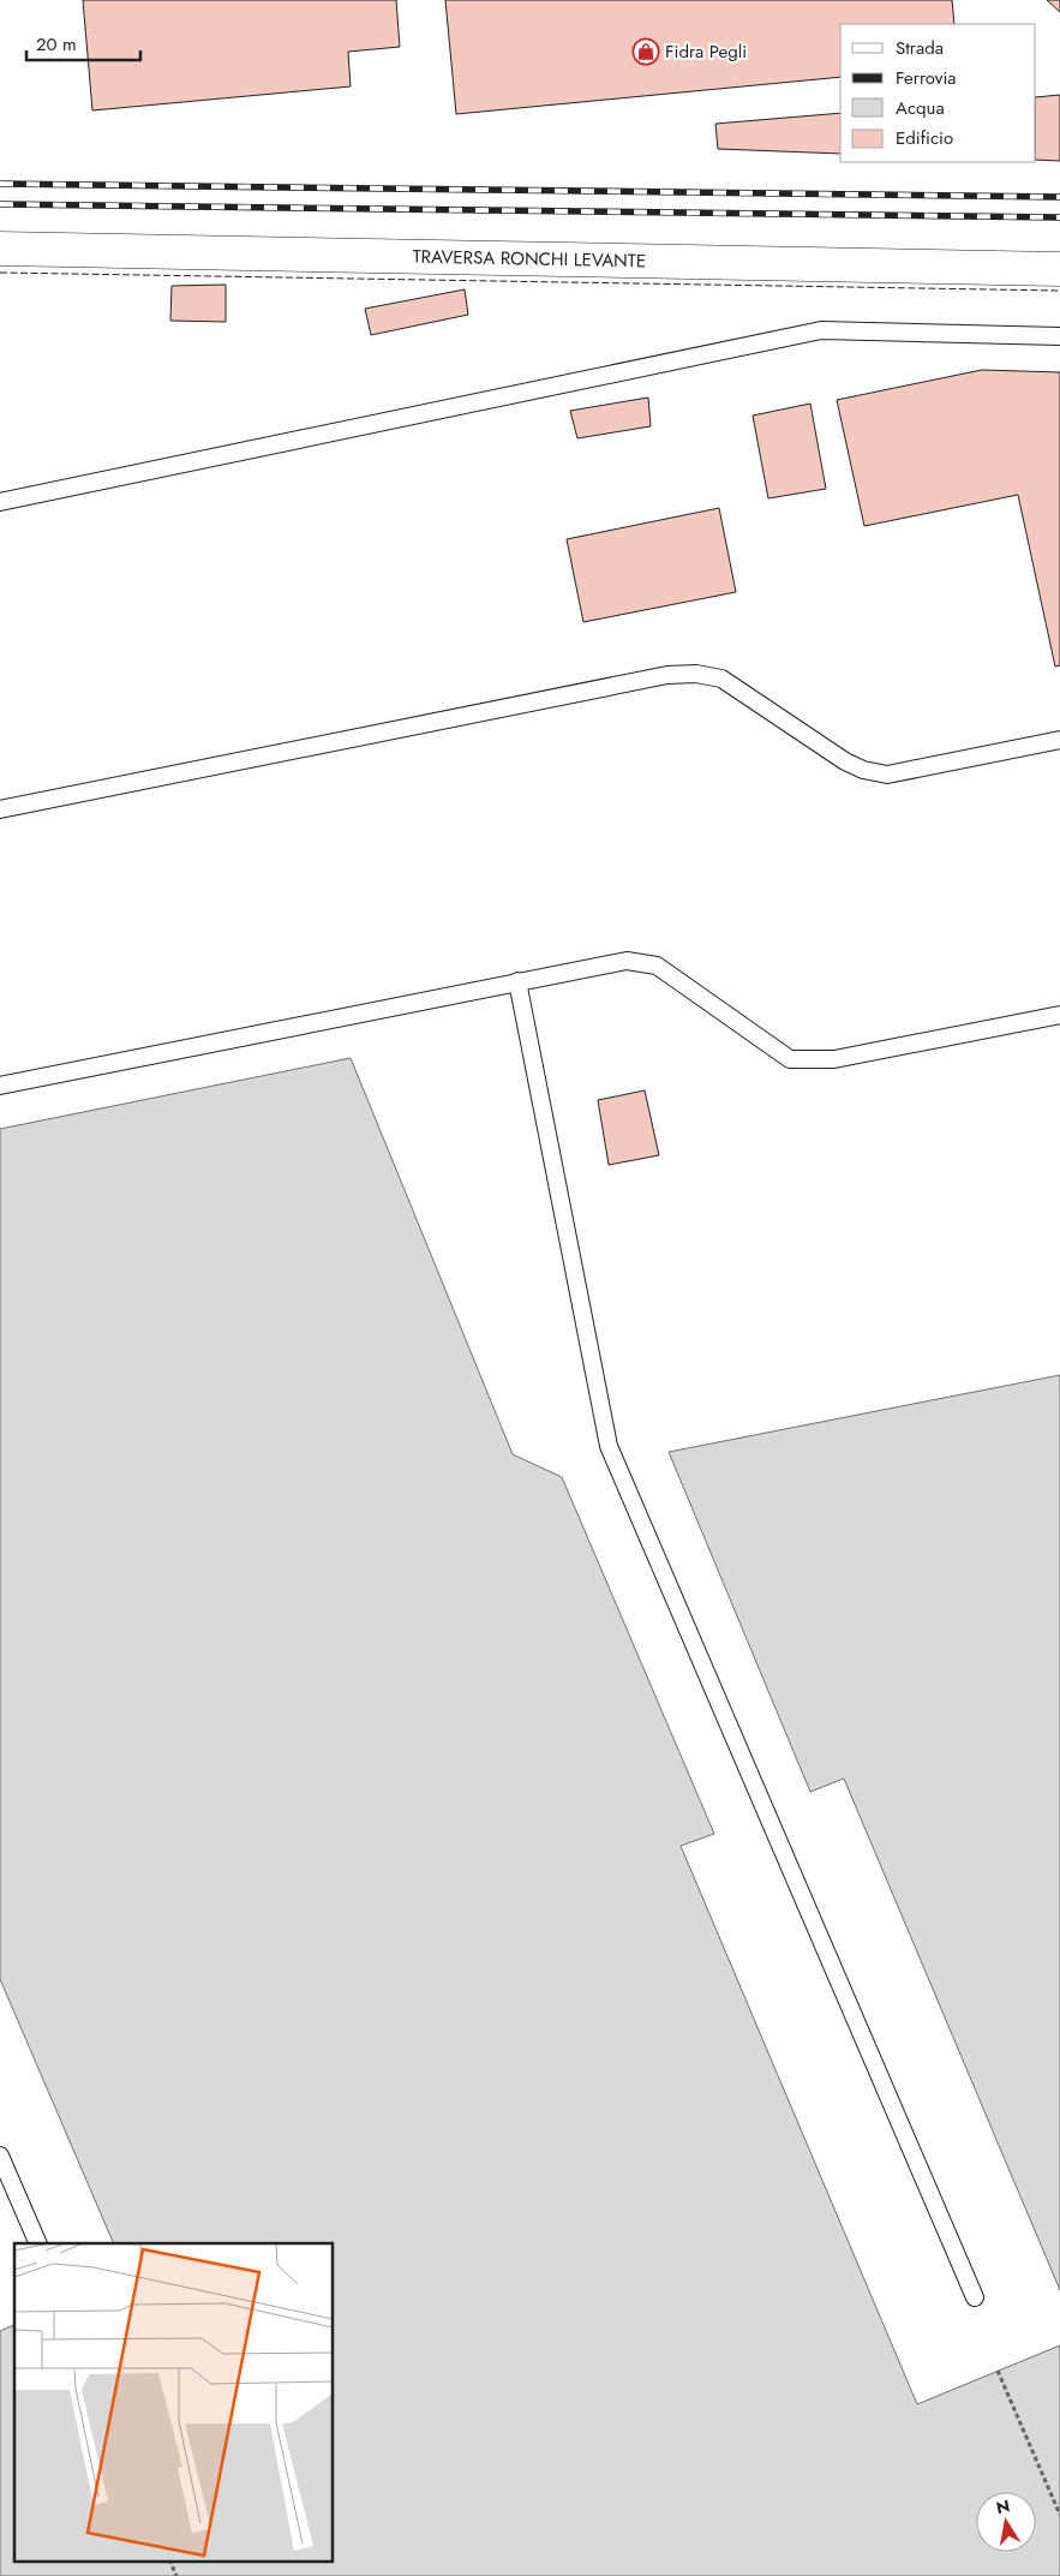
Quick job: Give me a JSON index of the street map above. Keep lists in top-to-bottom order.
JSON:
{
  "streets": {
    "street": ["TRAVERSA RONCHI LEVANTE"]
  },
  "places": {
    "shop": ["Fidra Pegli"]
  },
  "legend": [
    "Strada",
    "Ferrovia",
    "Acqua",
    "Edificio"
  ],
  "scale_bar": "20 m",
  "north": "top"
}
